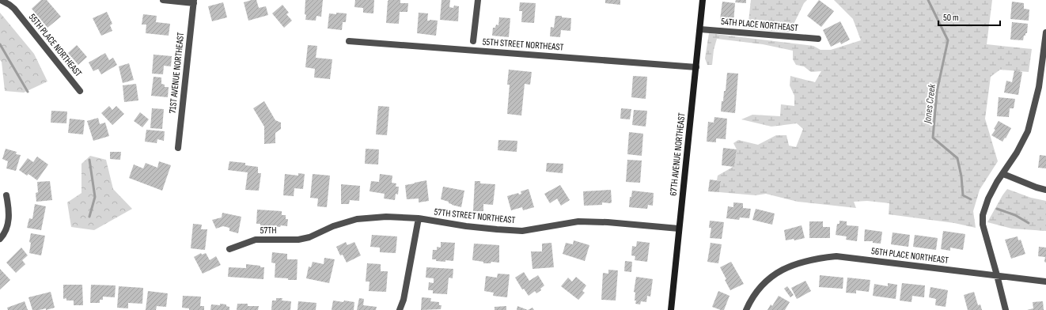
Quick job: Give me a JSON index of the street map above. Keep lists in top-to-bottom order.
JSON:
{
  "streets": {
    "street": [
      "54TH PLACE NORTHEAST",
      "55TH STREET NORTHEAST",
      "55TH PLACE NORTHEAST",
      "71ST AVENUE NORTHEAST",
      "67TH AVENUE NORTHEAST",
      "57TH STREET NORTHEAST",
      "57TH",
      "56TH PLACE NORTHEAST"
    ]
  },
  "crossings": [
    ["54TH PLACE NORTHEAST", "67TH AVENUE NORTHEAST"],
    ["55TH STREET NORTHEAST", "67TH AVENUE NORTHEAST"],
    ["67TH AVENUE NORTHEAST", "57TH STREET NORTHEAST"],
    ["57TH STREET NORTHEAST", "57TH"]
  ],
  "water": ["Jones Creek"],
  "scale_bar": "50 m"
}
